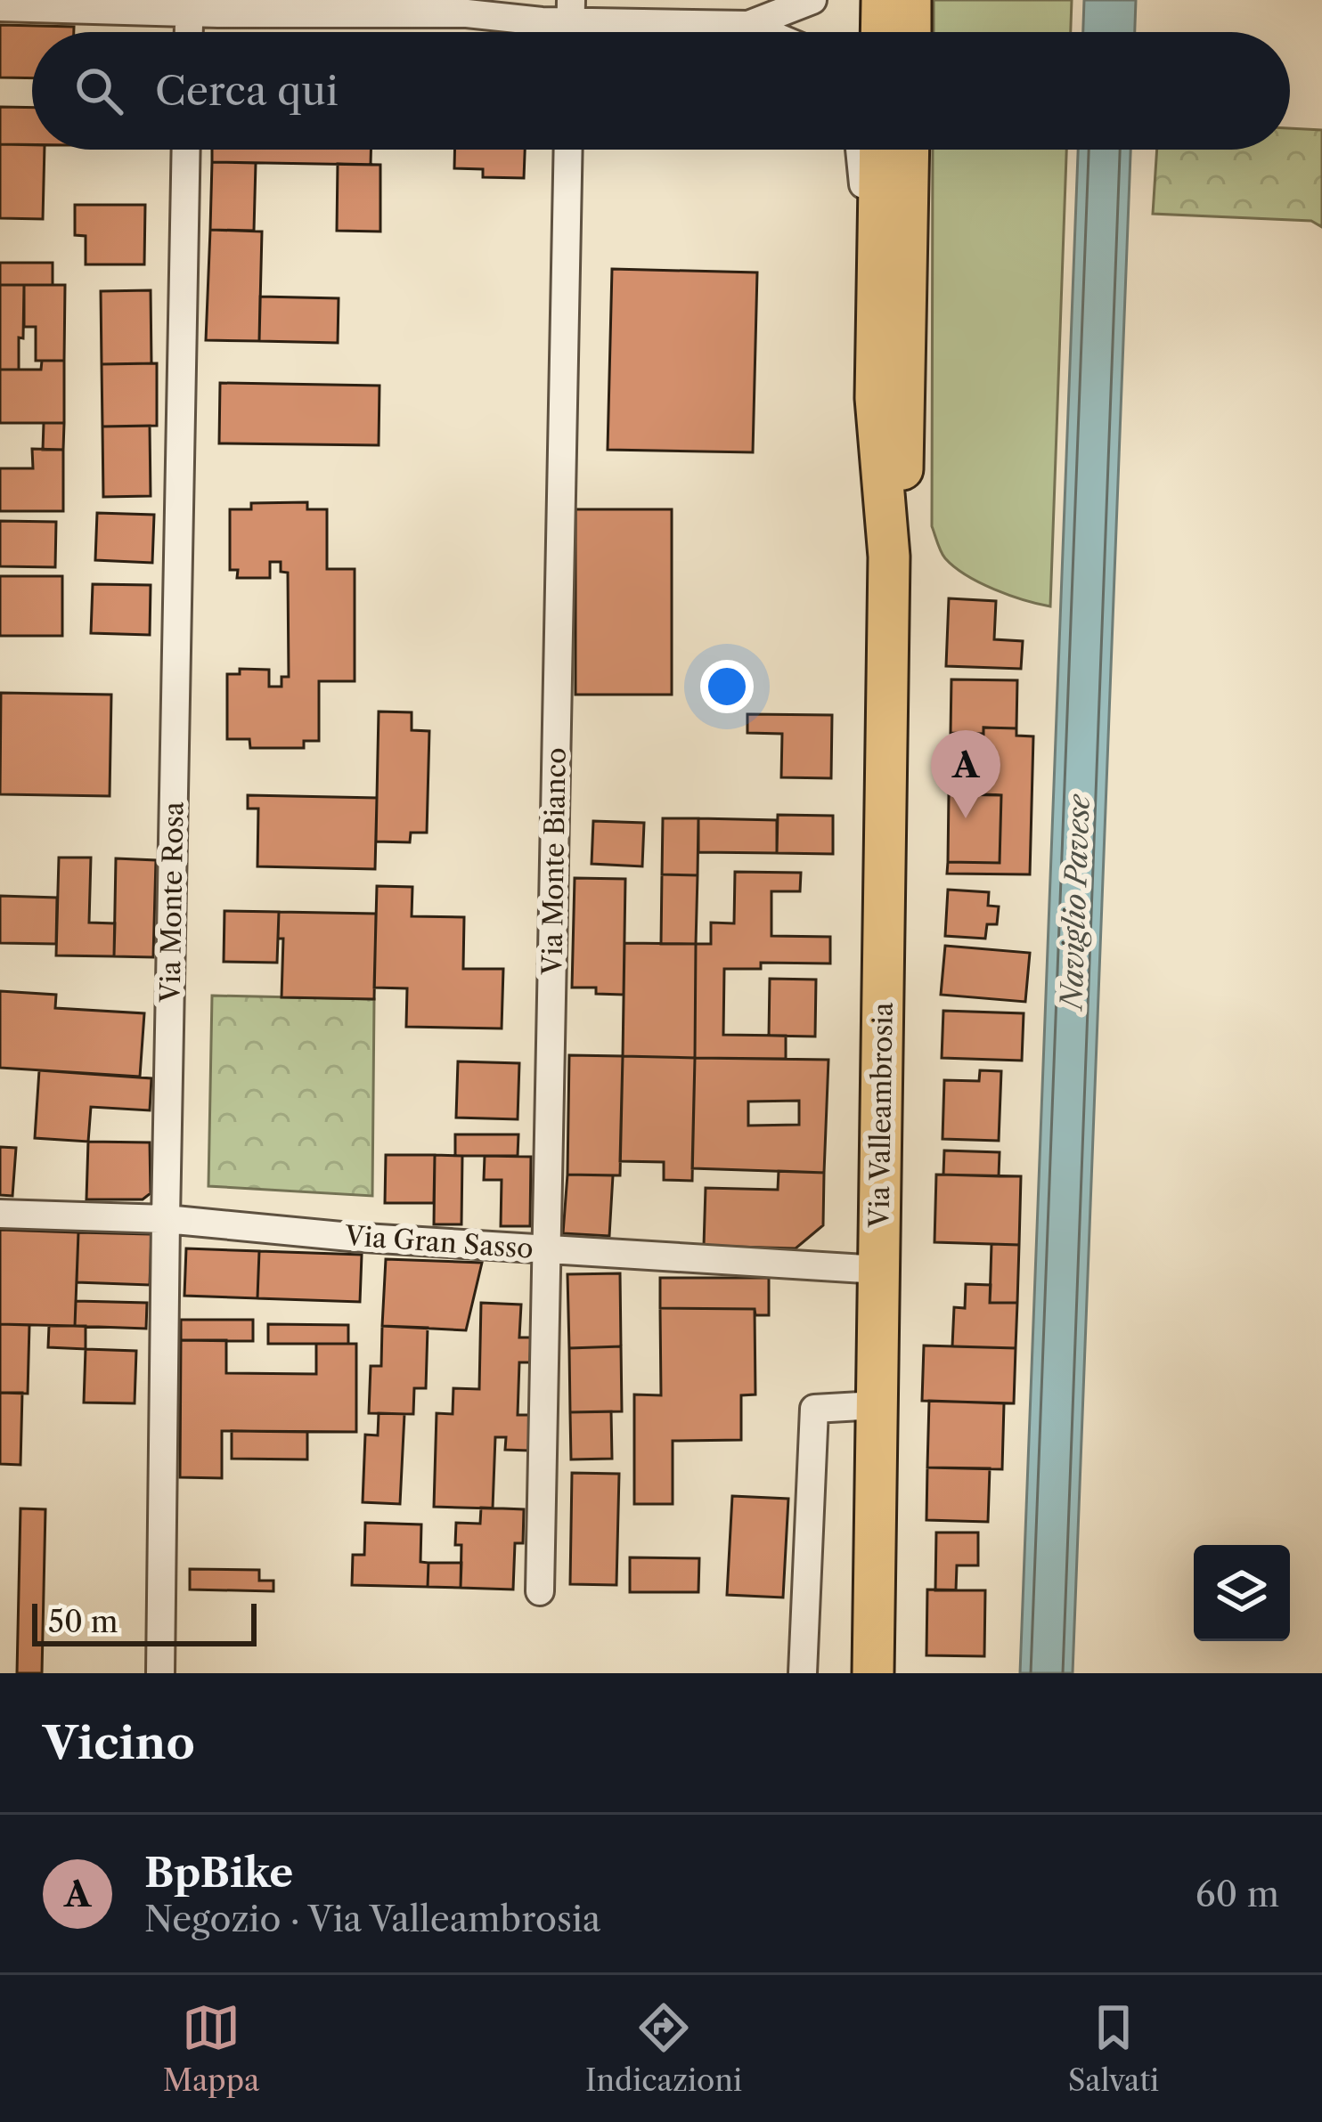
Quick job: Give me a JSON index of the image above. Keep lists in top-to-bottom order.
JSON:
{
  "streets": {
    "main road": ["Via Valleambrosia"],
    "street": ["Via Monte Bianco", "Via Monte Rosa", "Via Gran Sasso"]
  },
  "crossings": [
    ["Via Monte Bianco", "Via Gran Sasso"],
    ["Via Monte Rosa", "Via Gran Sasso"],
    ["Via Valleambrosia", "Via Gran Sasso"]
  ],
  "water": ["Naviglio Pavese"],
  "scale_bar": "50 m",
  "page": {
    "search": "Cerca qui",
    "pins": "A",
    "scale": "50 m",
    "heading": "Vicino",
    "list": [
      {
        "mark": "A",
        "name": "BpBike",
        "note": "Negozio · Via Valleambrosia",
        "value": "60 m"
      }
    ],
    "nav": ["Mappa", "Indicazioni", "Salvati"]
  }
}
